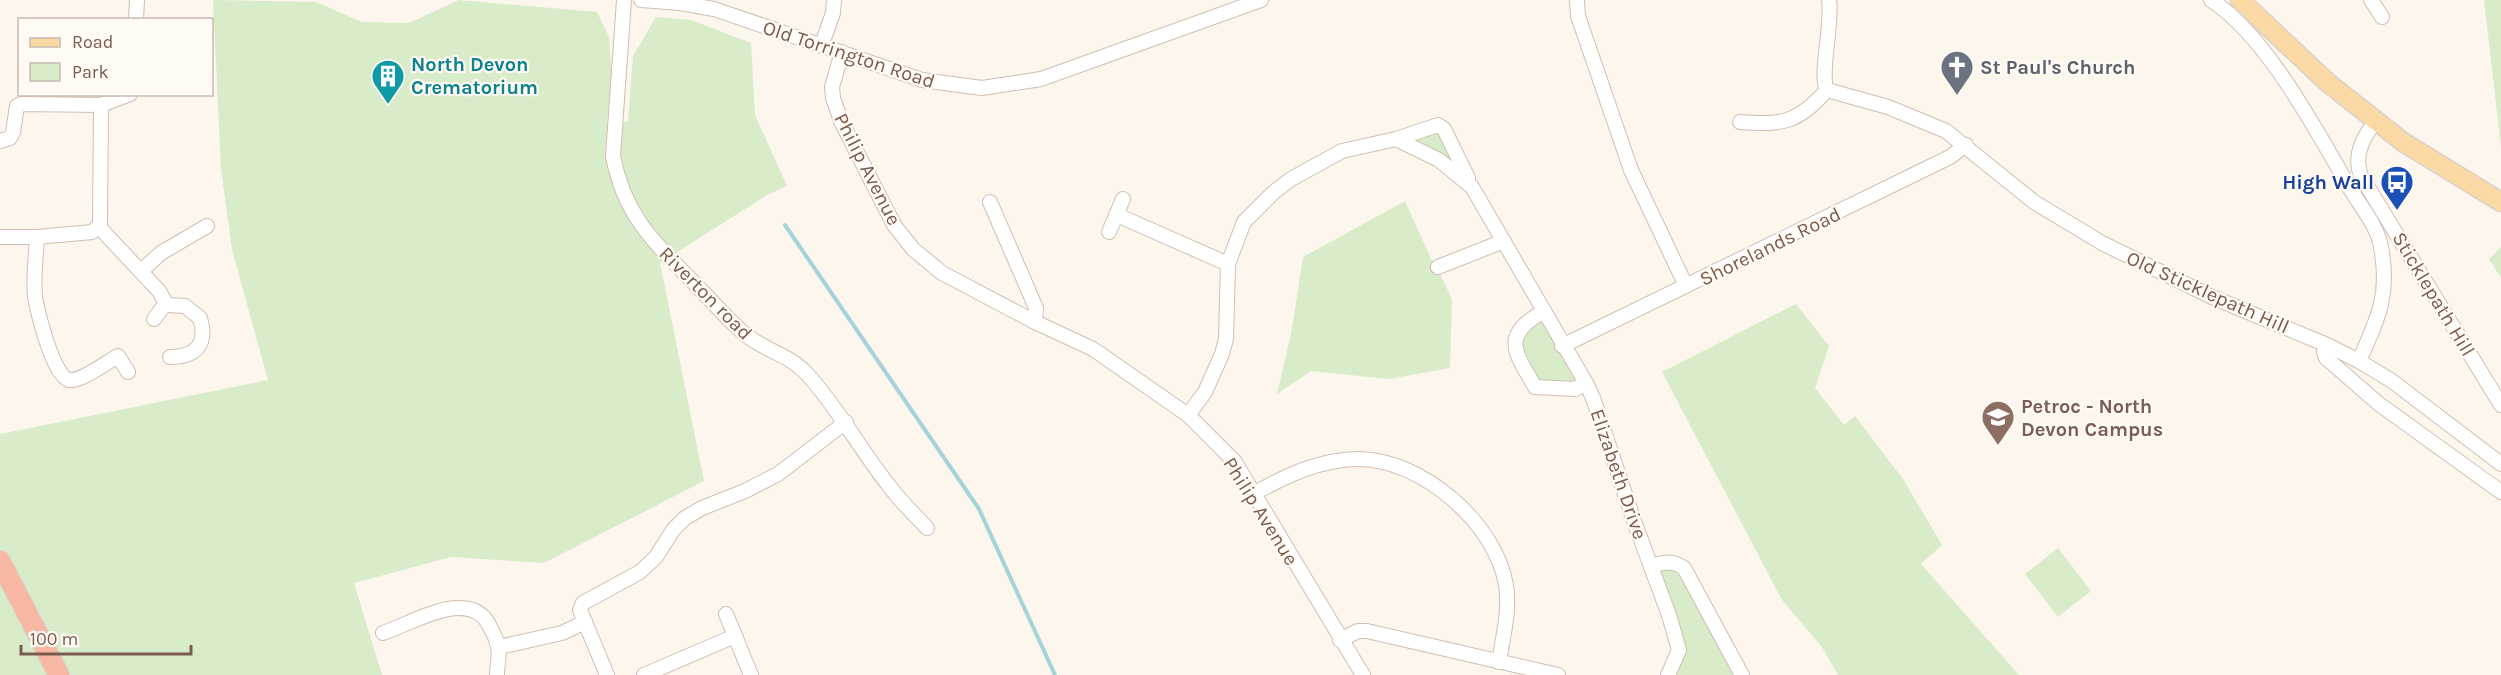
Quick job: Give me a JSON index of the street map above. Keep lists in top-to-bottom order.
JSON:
{
  "streets": {
    "street": [
      "Old Torrington Road",
      "Philip Avenue",
      "Shorelands Road",
      "Old Sticklepath Hill",
      "Riverton road",
      "Sticklepath Hill",
      "Elizabeth Drive"
    ]
  },
  "crossings": [
    ["Old Torrington Road", "Philip Avenue"],
    ["Philip Avenue", "Elizabeth Drive"],
    ["Shorelands Road", "Old Sticklepath Hill"]
  ],
  "places": {
    "church": ["St Paul's Church"],
    "building": ["North Devon Crematorium"],
    "bus stop": ["High Wall"],
    "school or university": ["Petroc - North Devon Campus"]
  },
  "legend": ["Road", "Park"],
  "scale_bar": "100 m"
}
